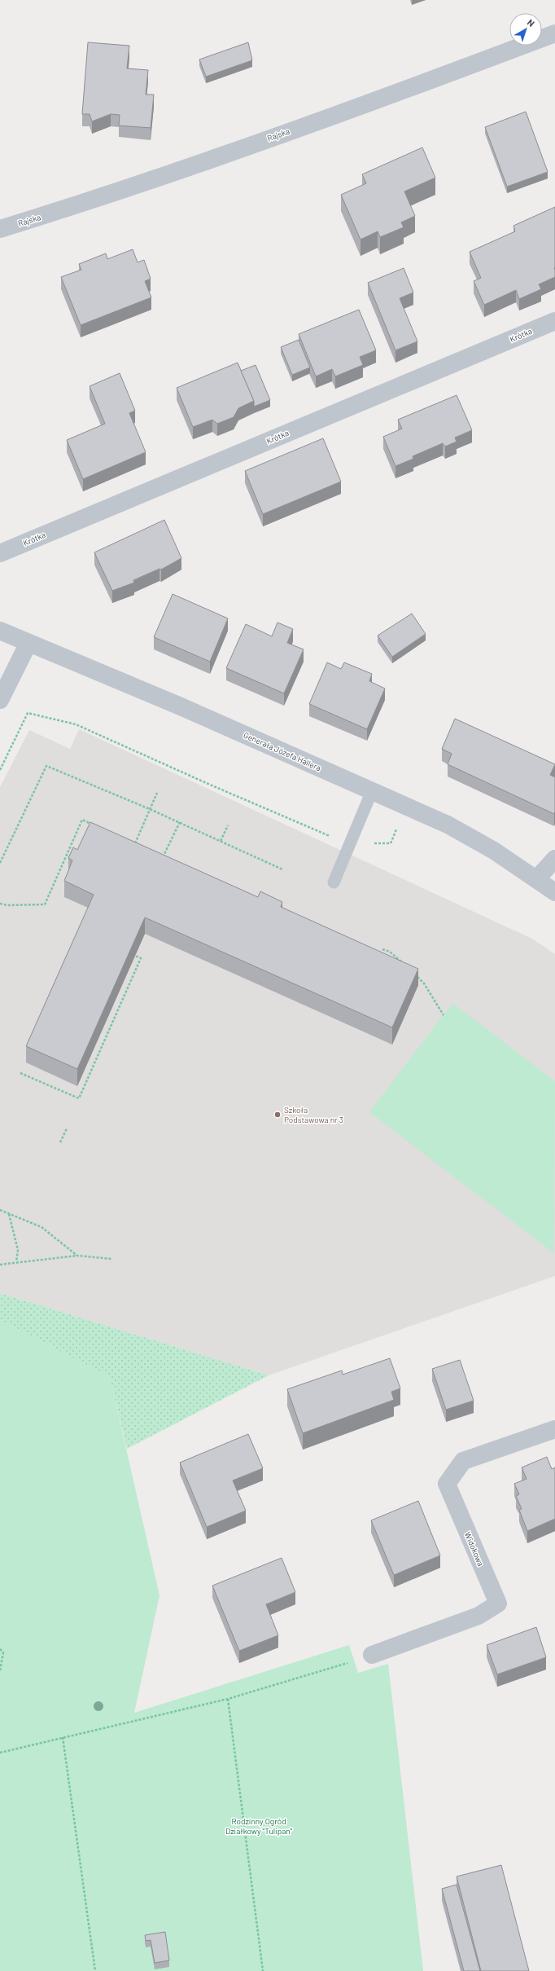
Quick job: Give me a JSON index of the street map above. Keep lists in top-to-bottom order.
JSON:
{
  "streets": {
    "street": [
      "Rajska",
      "Krótka",
      "Generała Józefa Hallera",
      "Widokowa"
    ]
  },
  "parks": ["Rodzinny Ogród Działkowy \"Tulipan\""],
  "places": ["Szkoła Podstawowa nr 3"],
  "north": "top right"
}
